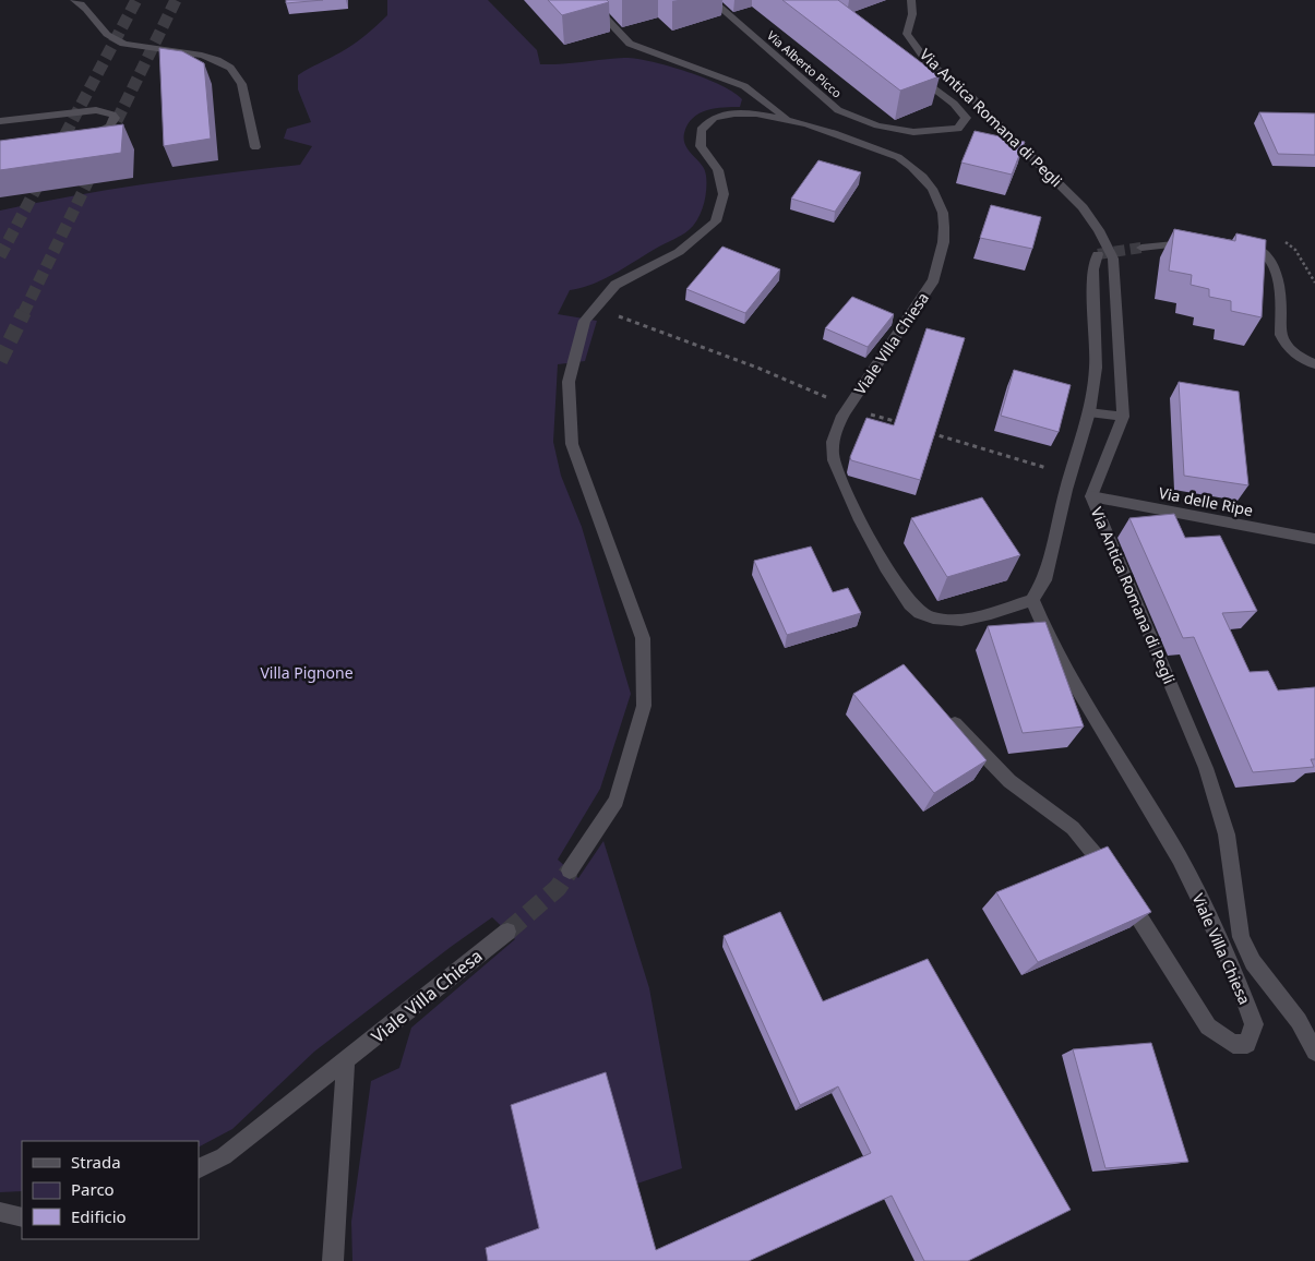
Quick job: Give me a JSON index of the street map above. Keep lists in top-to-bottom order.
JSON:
{
  "streets": {
    "street": [
      "Via Alberto Picco",
      "Via Antica Romana di Pegli",
      "Viale Villa Chiesa",
      "Via delle Ripe"
    ]
  },
  "crossings": [
    ["Via Antica Romana di Pegli", "Via delle Ripe"]
  ],
  "parks": ["Villa Pignone"],
  "legend": ["Strada", "Parco", "Edificio"]
}
